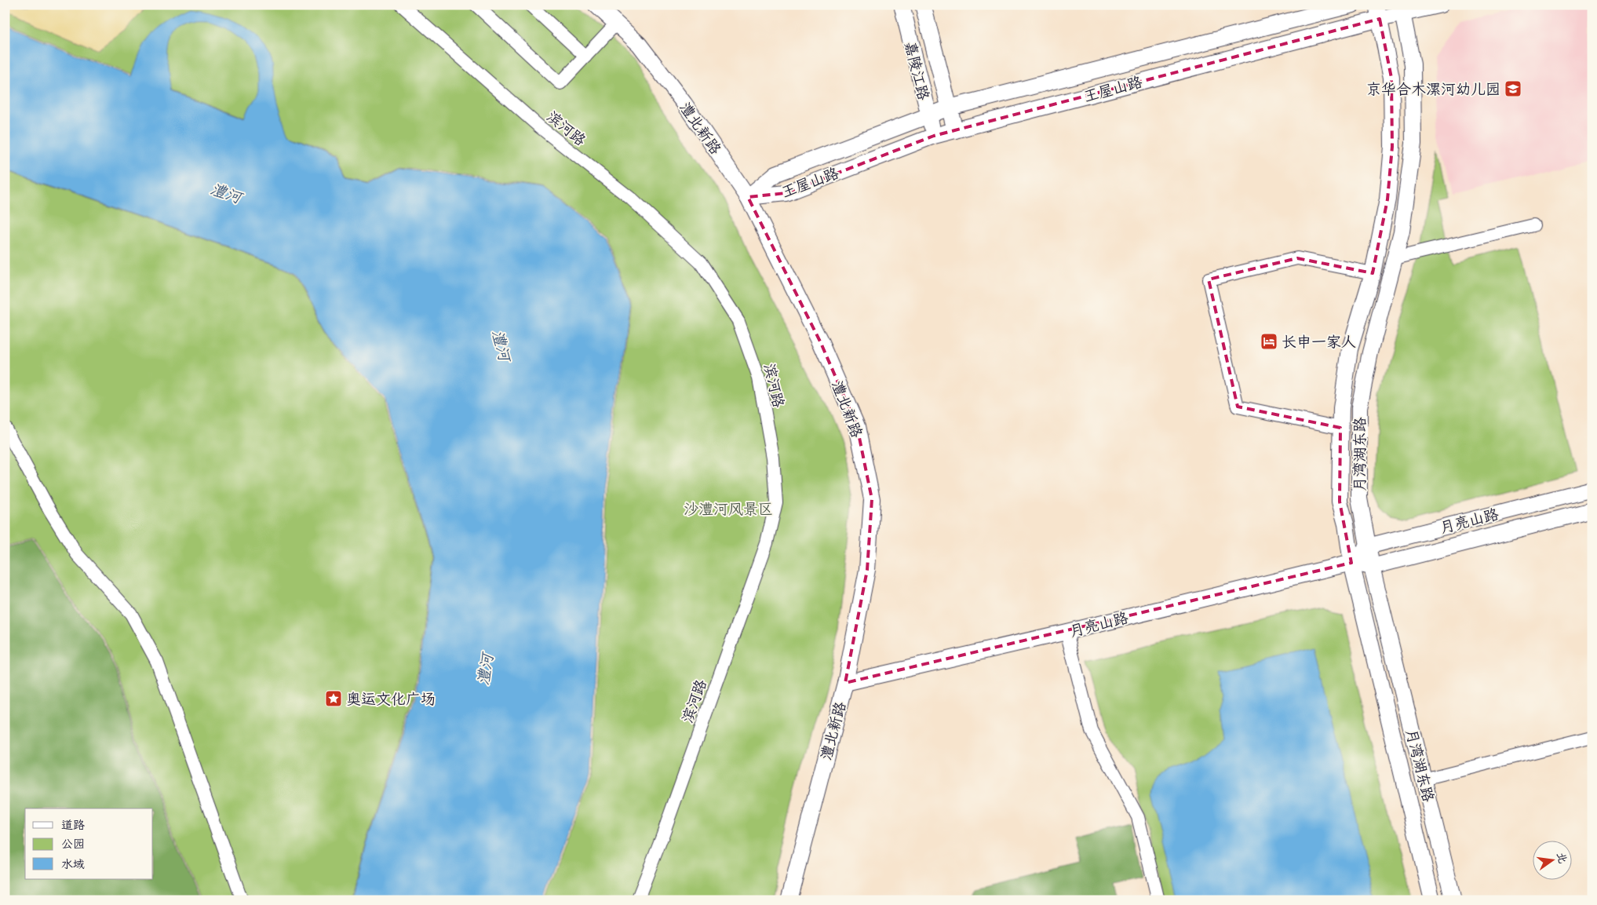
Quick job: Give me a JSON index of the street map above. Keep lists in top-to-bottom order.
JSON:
{
  "streets": {
    "street": [
      "嘉陵江路",
      "王屋山路",
      "滨河路",
      "澧北新路",
      "月湾湖东路",
      "月亮山路"
    ]
  },
  "crossings": [
    ["嘉陵江路", "王屋山路"],
    ["王屋山路", "澧北新路"],
    ["王屋山路", "月湾湖东路"],
    ["澧北新路", "月亮山路"],
    ["月湾湖东路", "月亮山路"]
  ],
  "water": ["澧河"],
  "parks": ["沙澧河风景区"],
  "places": {
    "school or university": ["京华合木漯河幼儿园"],
    "hotel": ["长申一家人"],
    "place": ["奥运文化广场"]
  },
  "legend": ["道路", "公园", "水域"],
  "north": "right"
}
